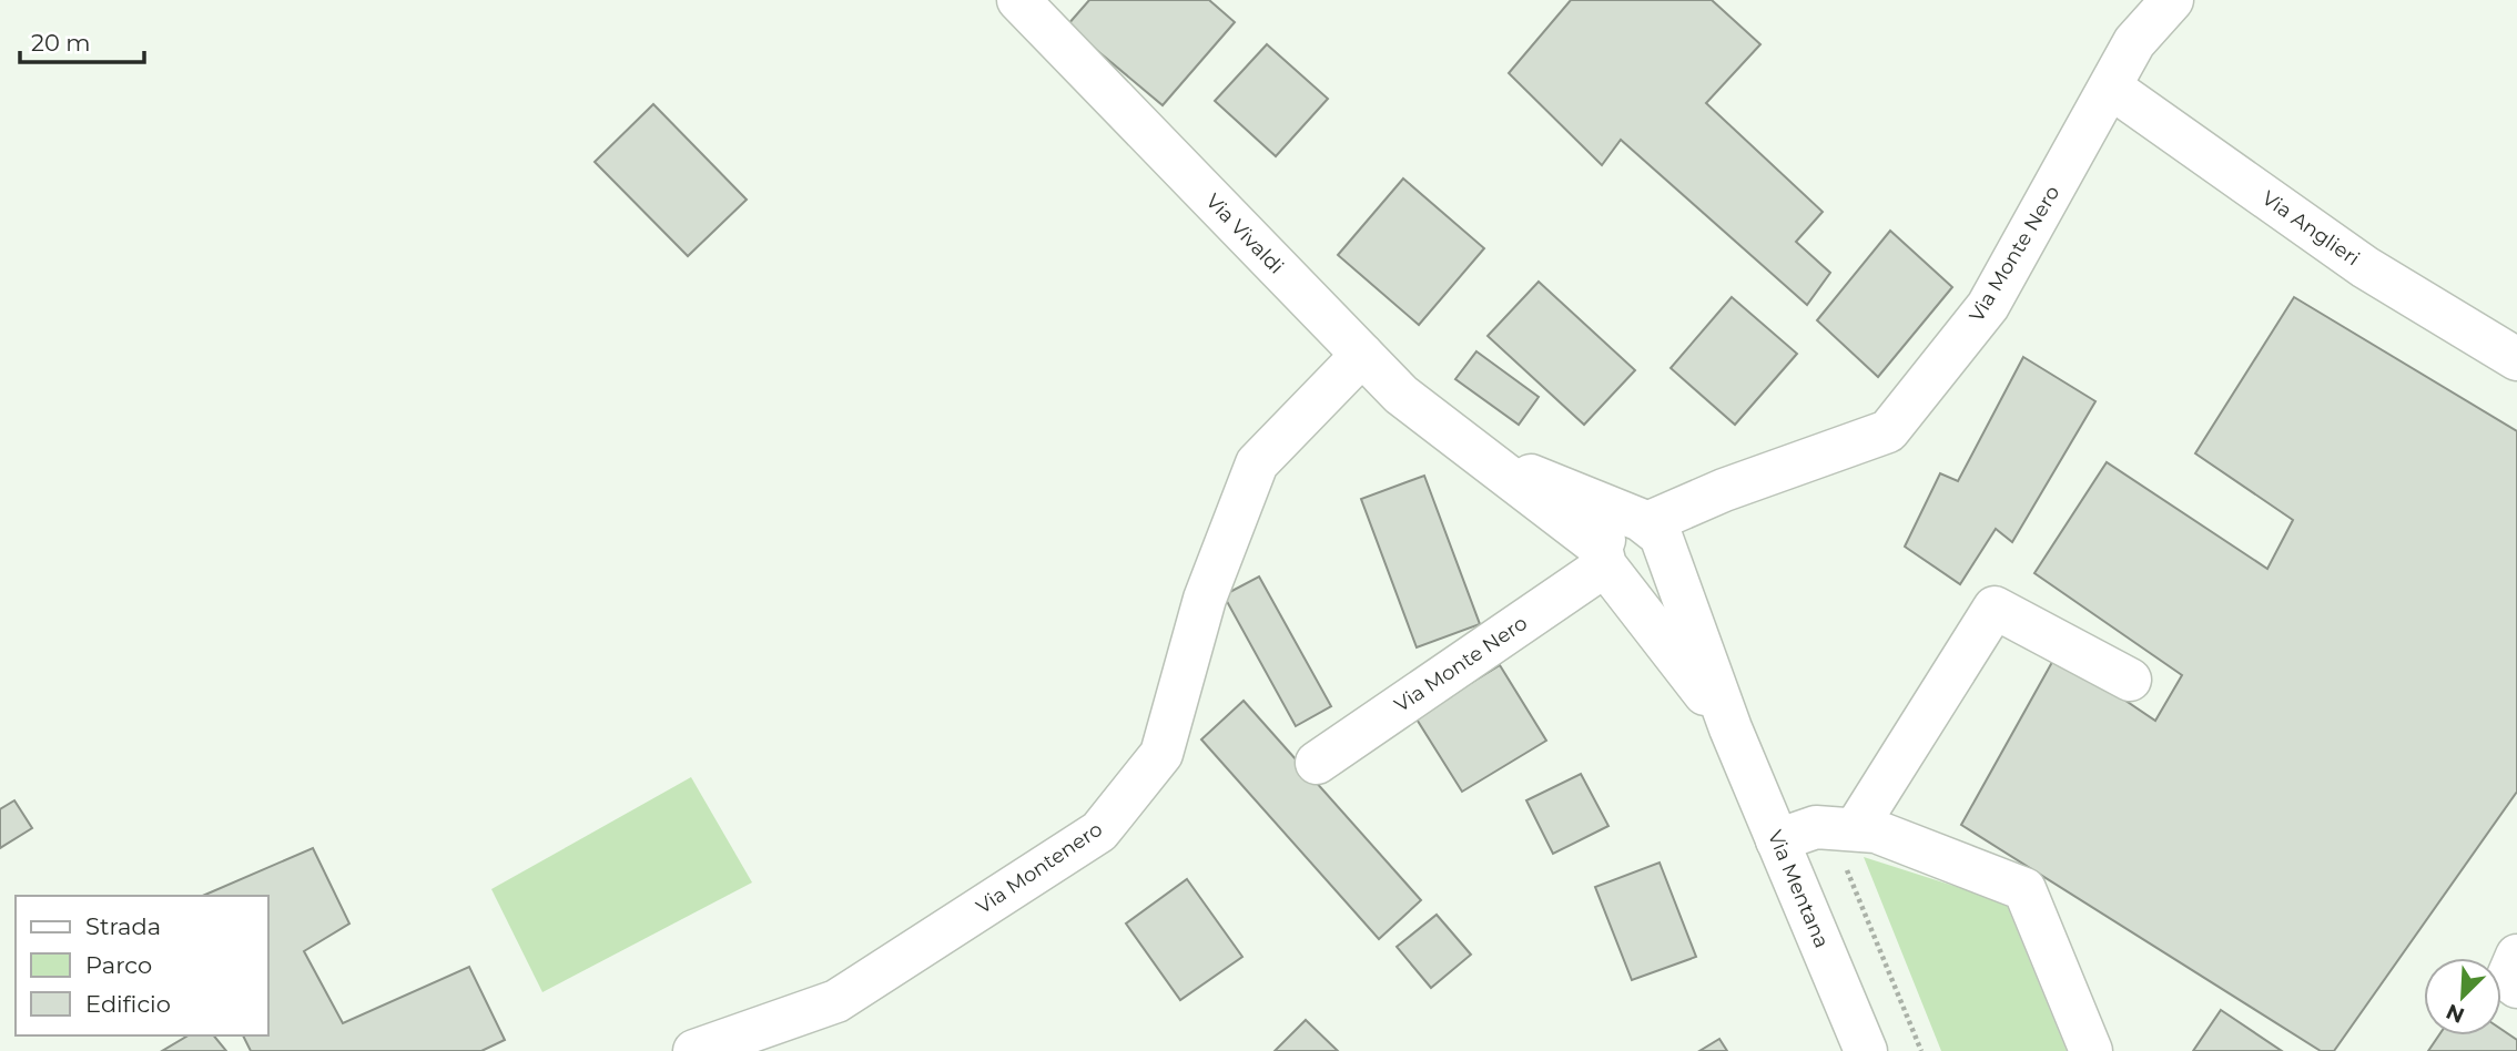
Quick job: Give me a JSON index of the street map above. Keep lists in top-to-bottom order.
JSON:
{
  "streets": {
    "street": [
      "Via Anglieri",
      "Via Vivaldi",
      "Via Monte Nero",
      "Via Montenero",
      "Via Mentana"
    ]
  },
  "crossings": [
    ["Via Anglieri", "Via Monte Nero"],
    ["Via Vivaldi", "Via Monte Nero"],
    ["Via Vivaldi", "Via Montenero"],
    ["Via Vivaldi", "Via Mentana"],
    ["Via Monte Nero", "Via Mentana"]
  ],
  "legend": ["Strada", "Parco", "Edificio"],
  "scale_bar": "20 m",
  "north": "bottom left"
}
